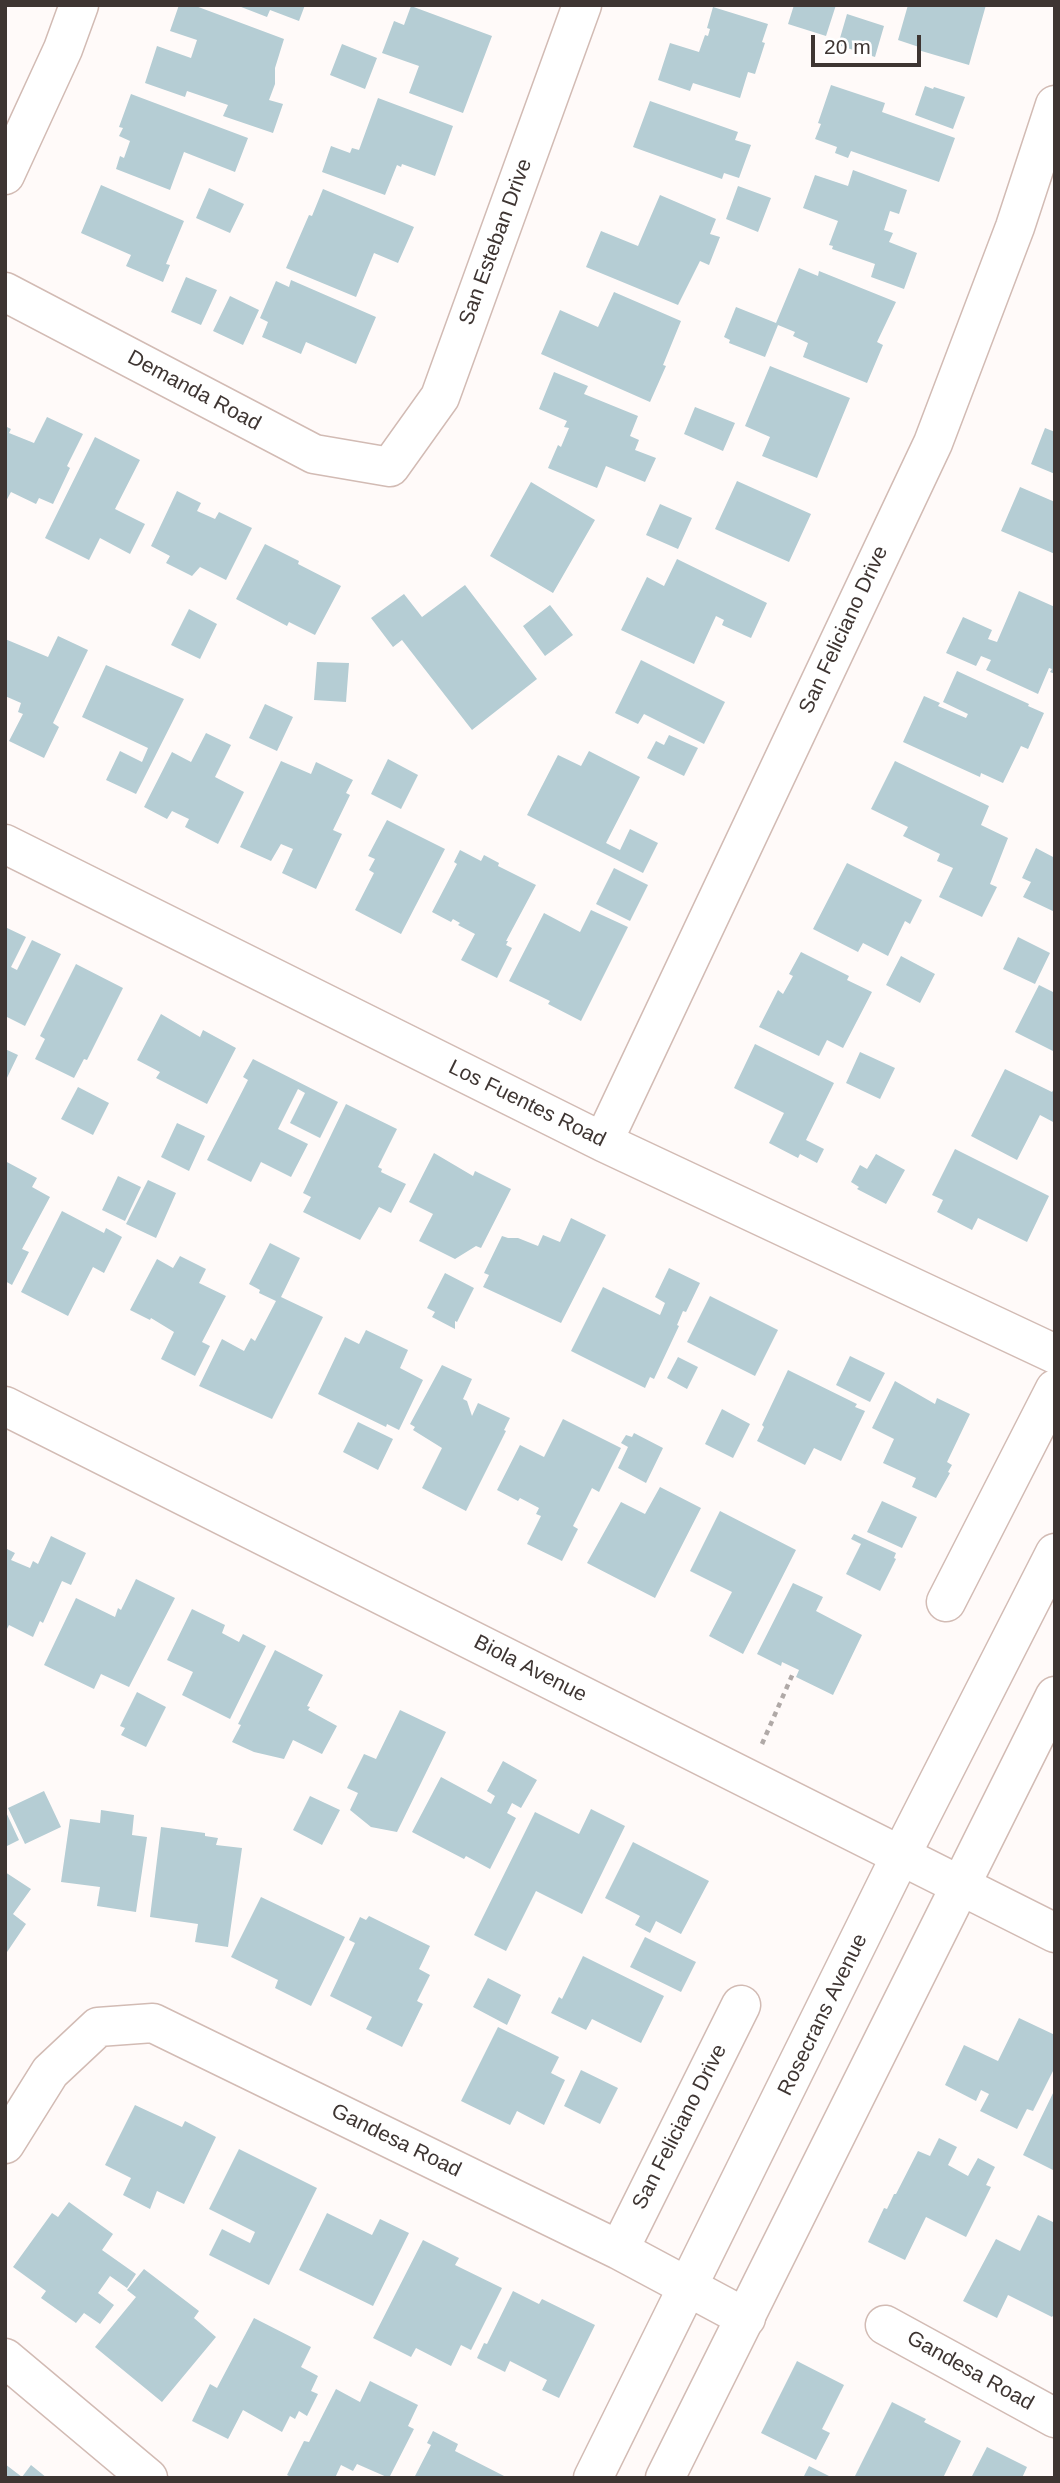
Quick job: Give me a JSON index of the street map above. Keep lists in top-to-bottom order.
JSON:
{
  "streets": {
    "street": [
      "San Esteban Drive",
      "Demanda Road",
      "San Feliciano Drive",
      "Los Fuentes Road",
      "Biola Avenue",
      "Rosecrans Avenue",
      "Gandesa Road"
    ]
  },
  "crossings": [
    ["San Esteban Drive", "Demanda Road"],
    ["San Feliciano Drive", "Los Fuentes Road"],
    ["San Feliciano Drive", "Gandesa Road"],
    ["Biola Avenue", "Rosecrans Avenue"],
    ["Rosecrans Avenue", "Gandesa Road"]
  ],
  "scale_bar": "20 m"
}
